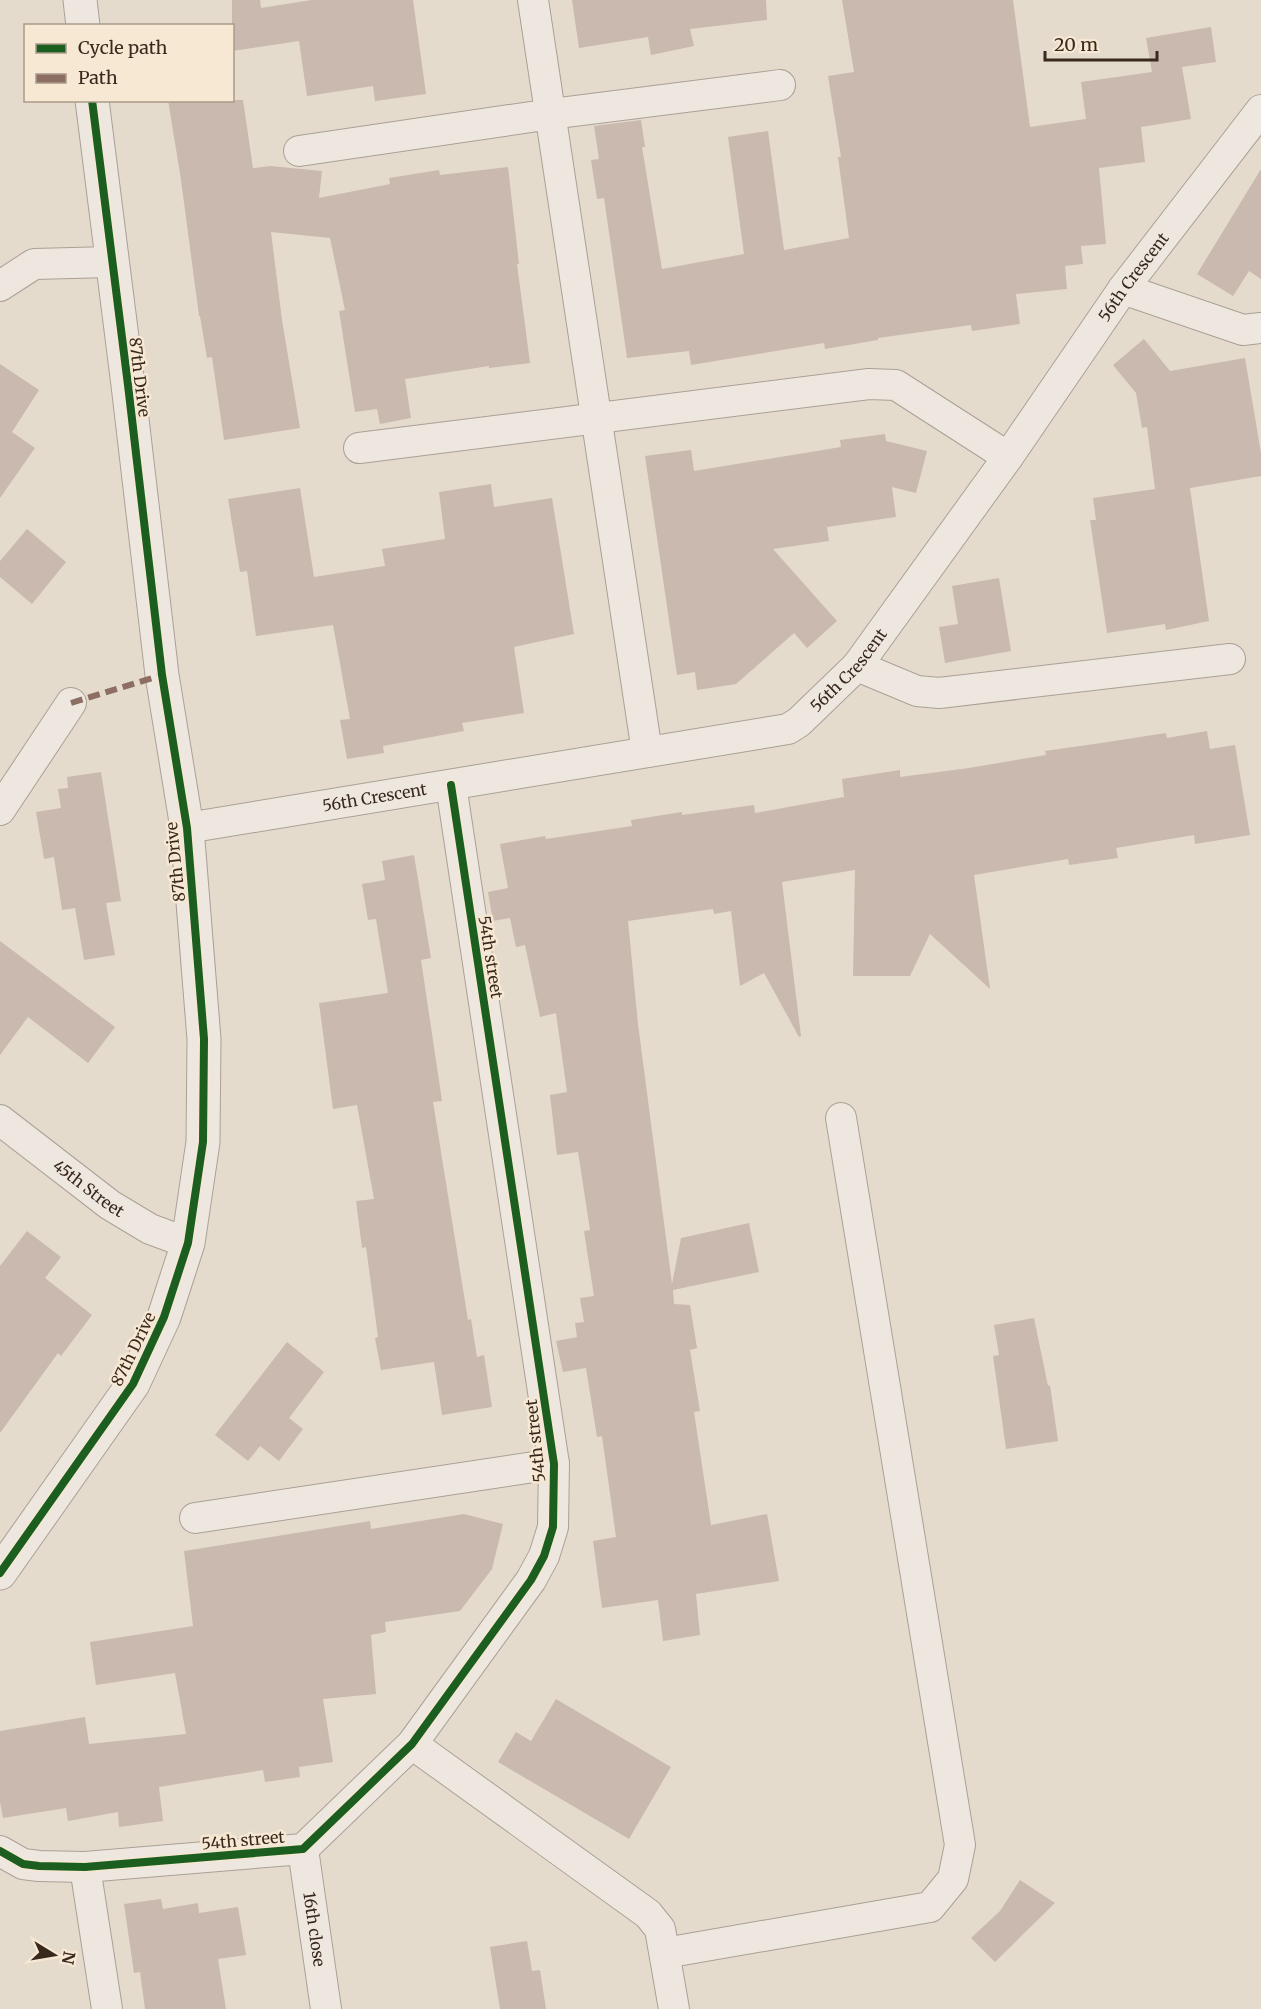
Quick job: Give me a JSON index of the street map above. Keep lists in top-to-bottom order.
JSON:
{
  "streets": {
    "street": [
      "56th Crescent",
      "87th Drive",
      "54th street",
      "45th Street",
      "16th close"
    ]
  },
  "crossings": [
    ["56th Crescent", "87th Drive"],
    ["56th Crescent", "54th street"],
    ["87th Drive", "45th Street"],
    ["54th street", "16th close"]
  ],
  "legend": ["Cycle path", "Path"],
  "scale_bar": "20 m",
  "north": "right"
}
